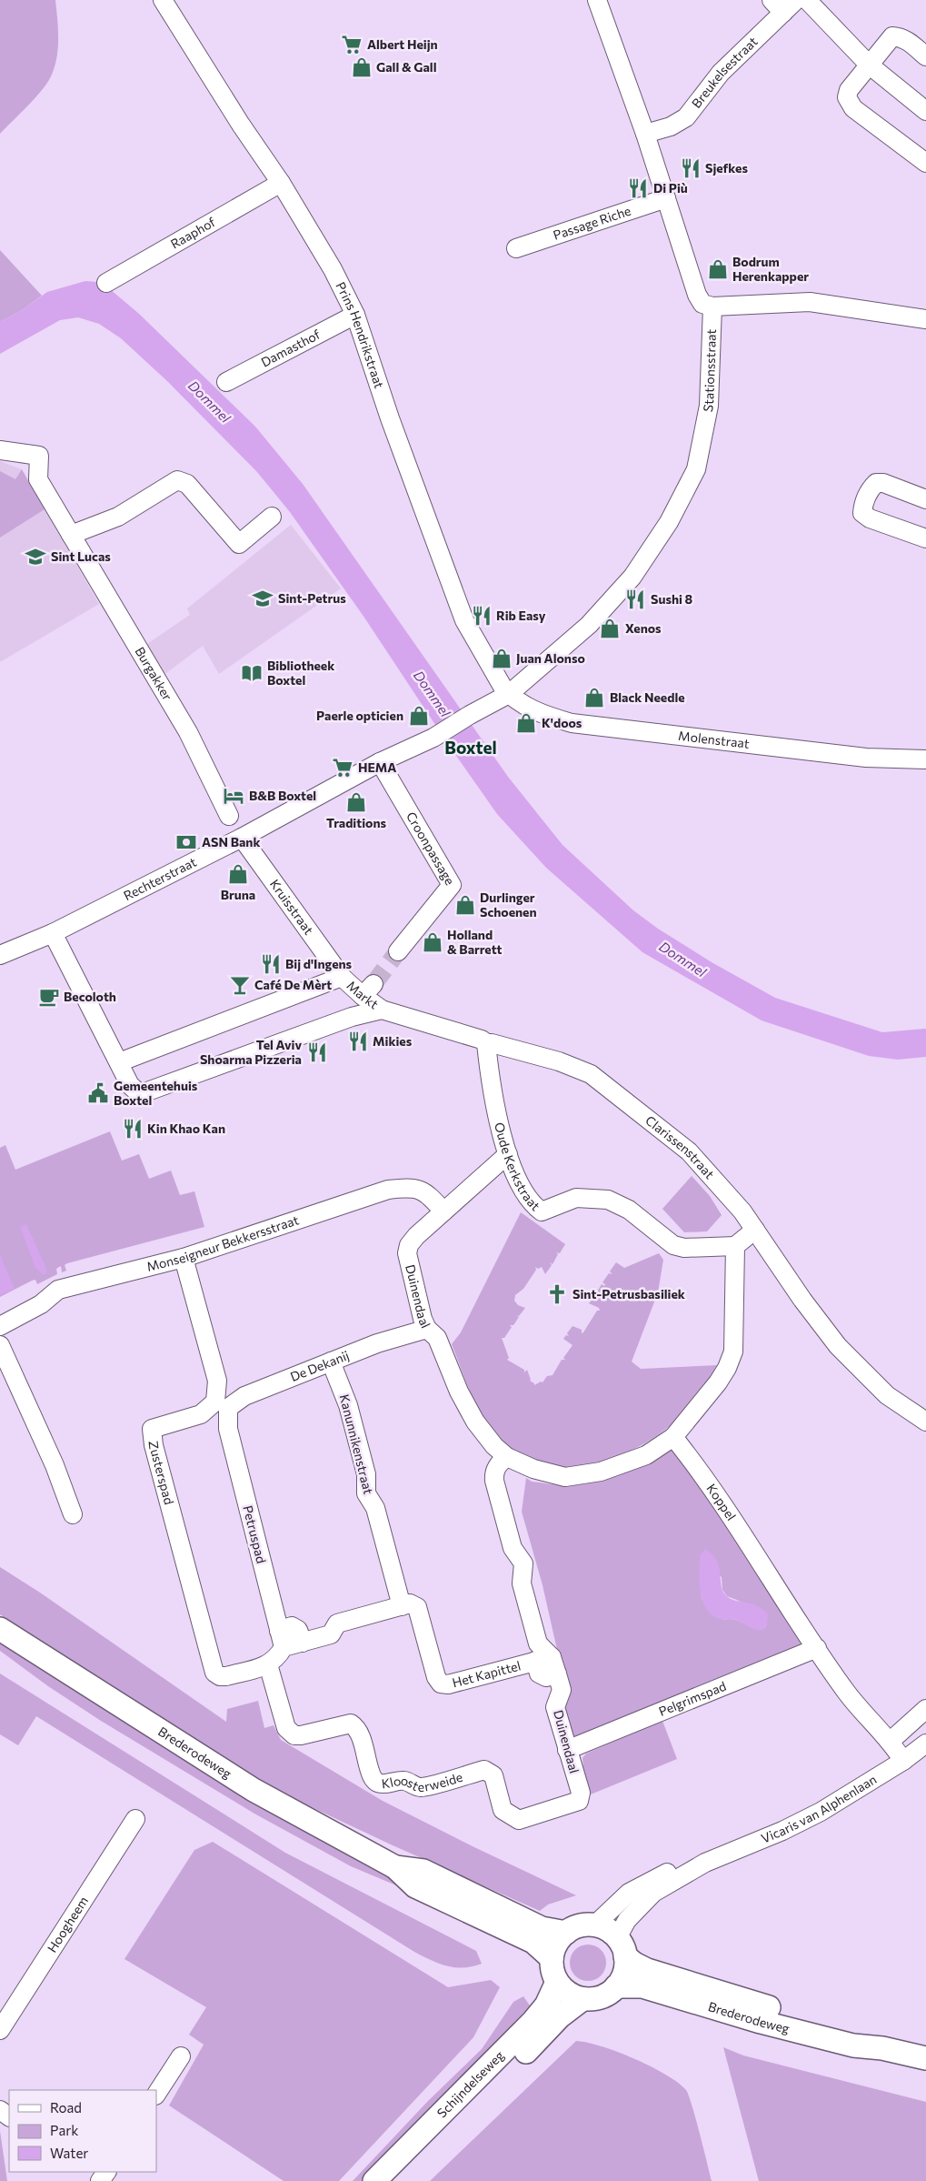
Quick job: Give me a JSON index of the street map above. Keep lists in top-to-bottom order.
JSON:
{
  "streets": {
    "main road": ["Brederodeweg", "Schijndelseweg"],
    "street": [
      "Breukelsestraat",
      "Passage Riche",
      "Raaphof",
      "Prins Hendrikstraat",
      "Damasthof",
      "Stationsstraat",
      "Burgakker",
      "Molenstraat",
      "Croonpassage",
      "Rechterstraat",
      "Kruisstraat",
      "Markt",
      "Clarissenstraat",
      "Oude Kerkstraat",
      "Monseigneur Bekkersstraat",
      "Duinendaal",
      "De Dekanij",
      "Kanunnikenstraat",
      "Zusterspad",
      "Koppel",
      "Petruspad",
      "Het Kapittel",
      "Pelgrimspad",
      "Kloosterweide",
      "Vicaris van Alphenlaan",
      "Hoogheem"
    ]
  },
  "crossings": [
    ["Raaphof", "Prins Hendrikstraat"],
    ["Prins Hendrikstraat", "Damasthof"],
    ["Prins Hendrikstraat", "Stationsstraat"],
    ["Prins Hendrikstraat", "Molenstraat"],
    ["Prins Hendrikstraat", "Rechterstraat"],
    ["Stationsstraat", "Molenstraat"],
    ["Stationsstraat", "Rechterstraat"],
    ["Molenstraat", "Rechterstraat"],
    ["Croonpassage", "Rechterstraat"],
    ["Rechterstraat", "Kruisstraat"],
    ["Kruisstraat", "Markt"],
    ["Markt", "Clarissenstraat"],
    ["Clarissenstraat", "Oude Kerkstraat"],
    ["Oude Kerkstraat", "Duinendaal"],
    ["Monseigneur Bekkersstraat", "Duinendaal"],
    ["Monseigneur Bekkersstraat", "Zusterspad"],
    ["Duinendaal", "De Dekanij"],
    ["Duinendaal", "Koppel"],
    ["Duinendaal", "Het Kapittel"],
    ["Duinendaal", "Pelgrimspad"],
    ["Duinendaal", "Kloosterweide"],
    ["De Dekanij", "Kanunnikenstraat"],
    ["De Dekanij", "Petruspad"],
    ["Kanunnikenstraat", "Het Kapittel"],
    ["Zusterspad", "Kloosterweide"],
    ["Koppel", "Pelgrimspad"],
    ["Koppel", "Vicaris van Alphenlaan"],
    ["Brederodeweg", "Vicaris van Alphenlaan"],
    ["Brederodeweg", "Schijndelseweg"],
    ["Vicaris van Alphenlaan", "Schijndelseweg"]
  ],
  "districts": ["Boxtel"],
  "water": ["Dommel"],
  "places": {
    "supermarket": ["Albert Heijn", "HEMA"],
    "shop": [
      "Gall & Gall",
      "Bodrum Herenkapper",
      "Xenos",
      "Juan Alonso",
      "Black Needle",
      "Paerle opticien",
      "K'doos",
      "Traditions",
      "Bruna",
      "Durlinger Schoenen",
      "Holland & Barrett"
    ],
    "restaurant": [
      "Sjefkes",
      "Di Più",
      "Sushi 8",
      "Rib Easy",
      "Bij d'Ingens",
      "Mikies",
      "Tel Aviv Shoarma Pizzeria",
      "Kin Khao Kan"
    ],
    "school or university": ["Sint Lucas", "Sint-Petrus"],
    "library": ["Bibliotheek Boxtel"],
    "hotel": ["B&B Boxtel"],
    "bank": ["ASN Bank"],
    "bar": ["Café De Mèrt"],
    "cafe": ["Becoloth"],
    "public building": ["Gemeentehuis Boxtel"],
    "church": ["Sint-Petrusbasiliek"]
  },
  "legend": ["Road", "Park", "Water"]
}
